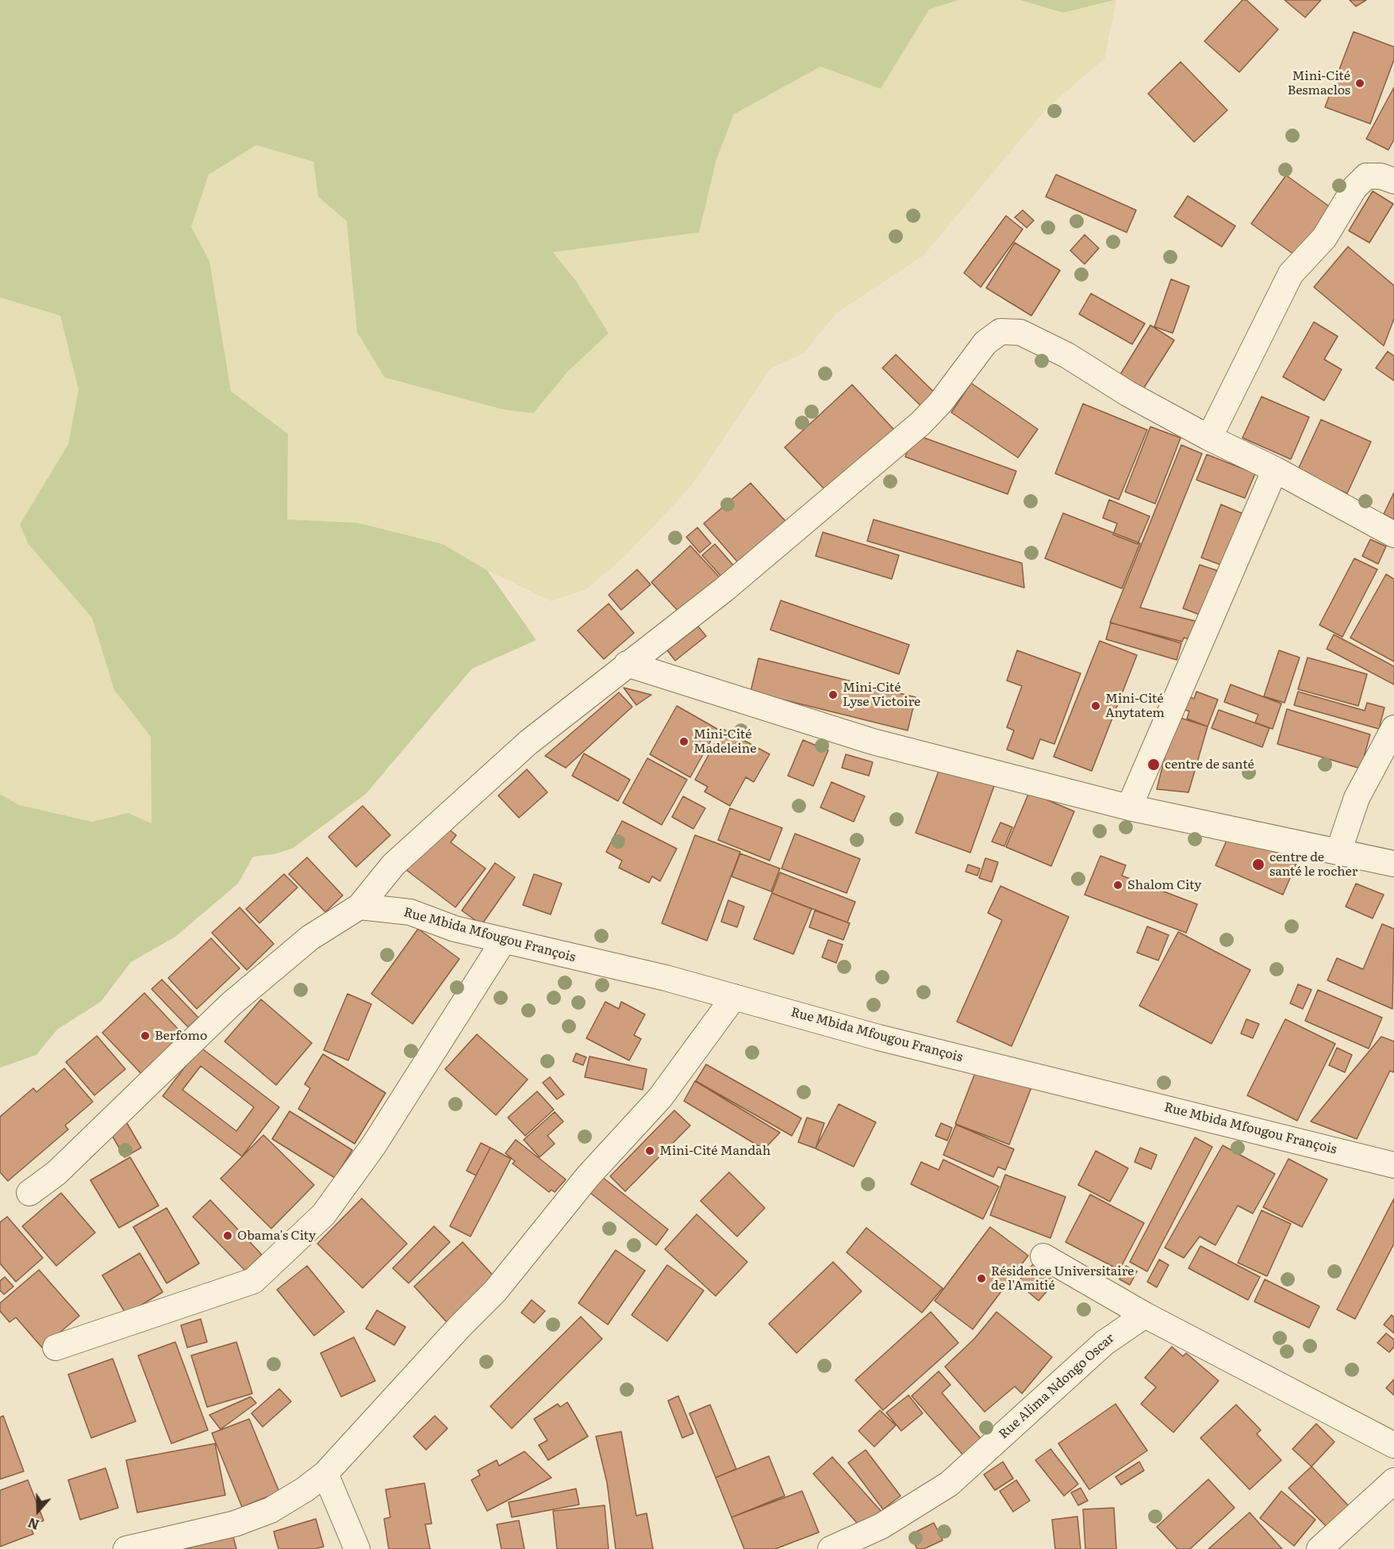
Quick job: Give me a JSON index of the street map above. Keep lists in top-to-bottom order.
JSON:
{
  "streets": {
    "street": ["Rue Mbida Mfougou François", "Rue Alima Ndongo Oscar"]
  },
  "places": [
    "Mini-Cité Besmaclos",
    "Mini-Cité Lyse Victoire",
    "Mini-Cité Anytatem",
    "Mini-Cité Madeleine",
    "centre de santé",
    "centre de santé le rocher",
    "Shalom City",
    "Berfomo",
    "Mini-Cité Mandah",
    "Obama's City",
    "Résidence Universitaire de l'Amitié"
  ],
  "north": "bottom"
}
